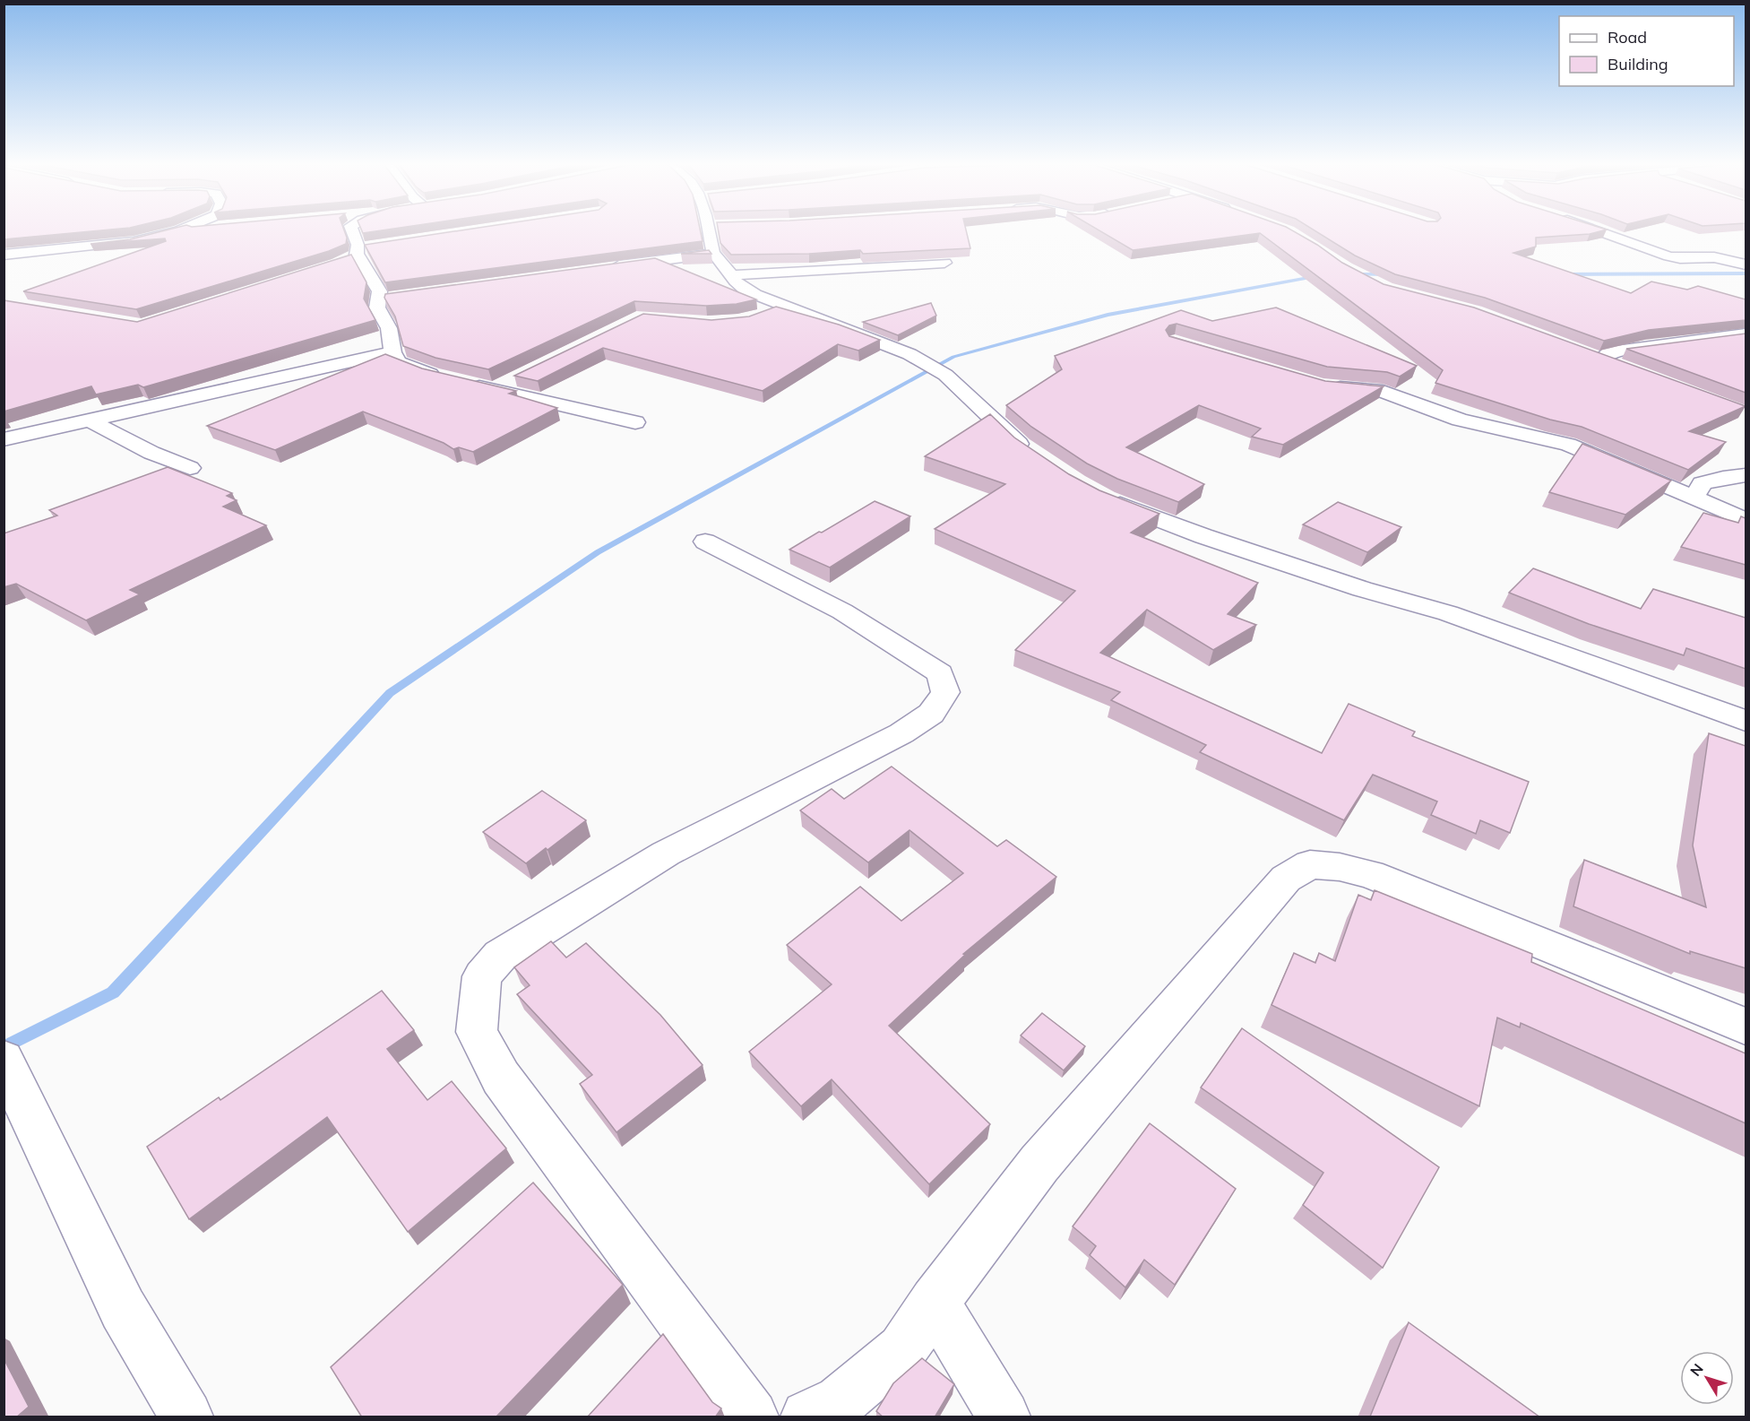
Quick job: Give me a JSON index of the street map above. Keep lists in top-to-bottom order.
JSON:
{
  "legend": ["Road", "Building"],
  "north": "top left"
}
